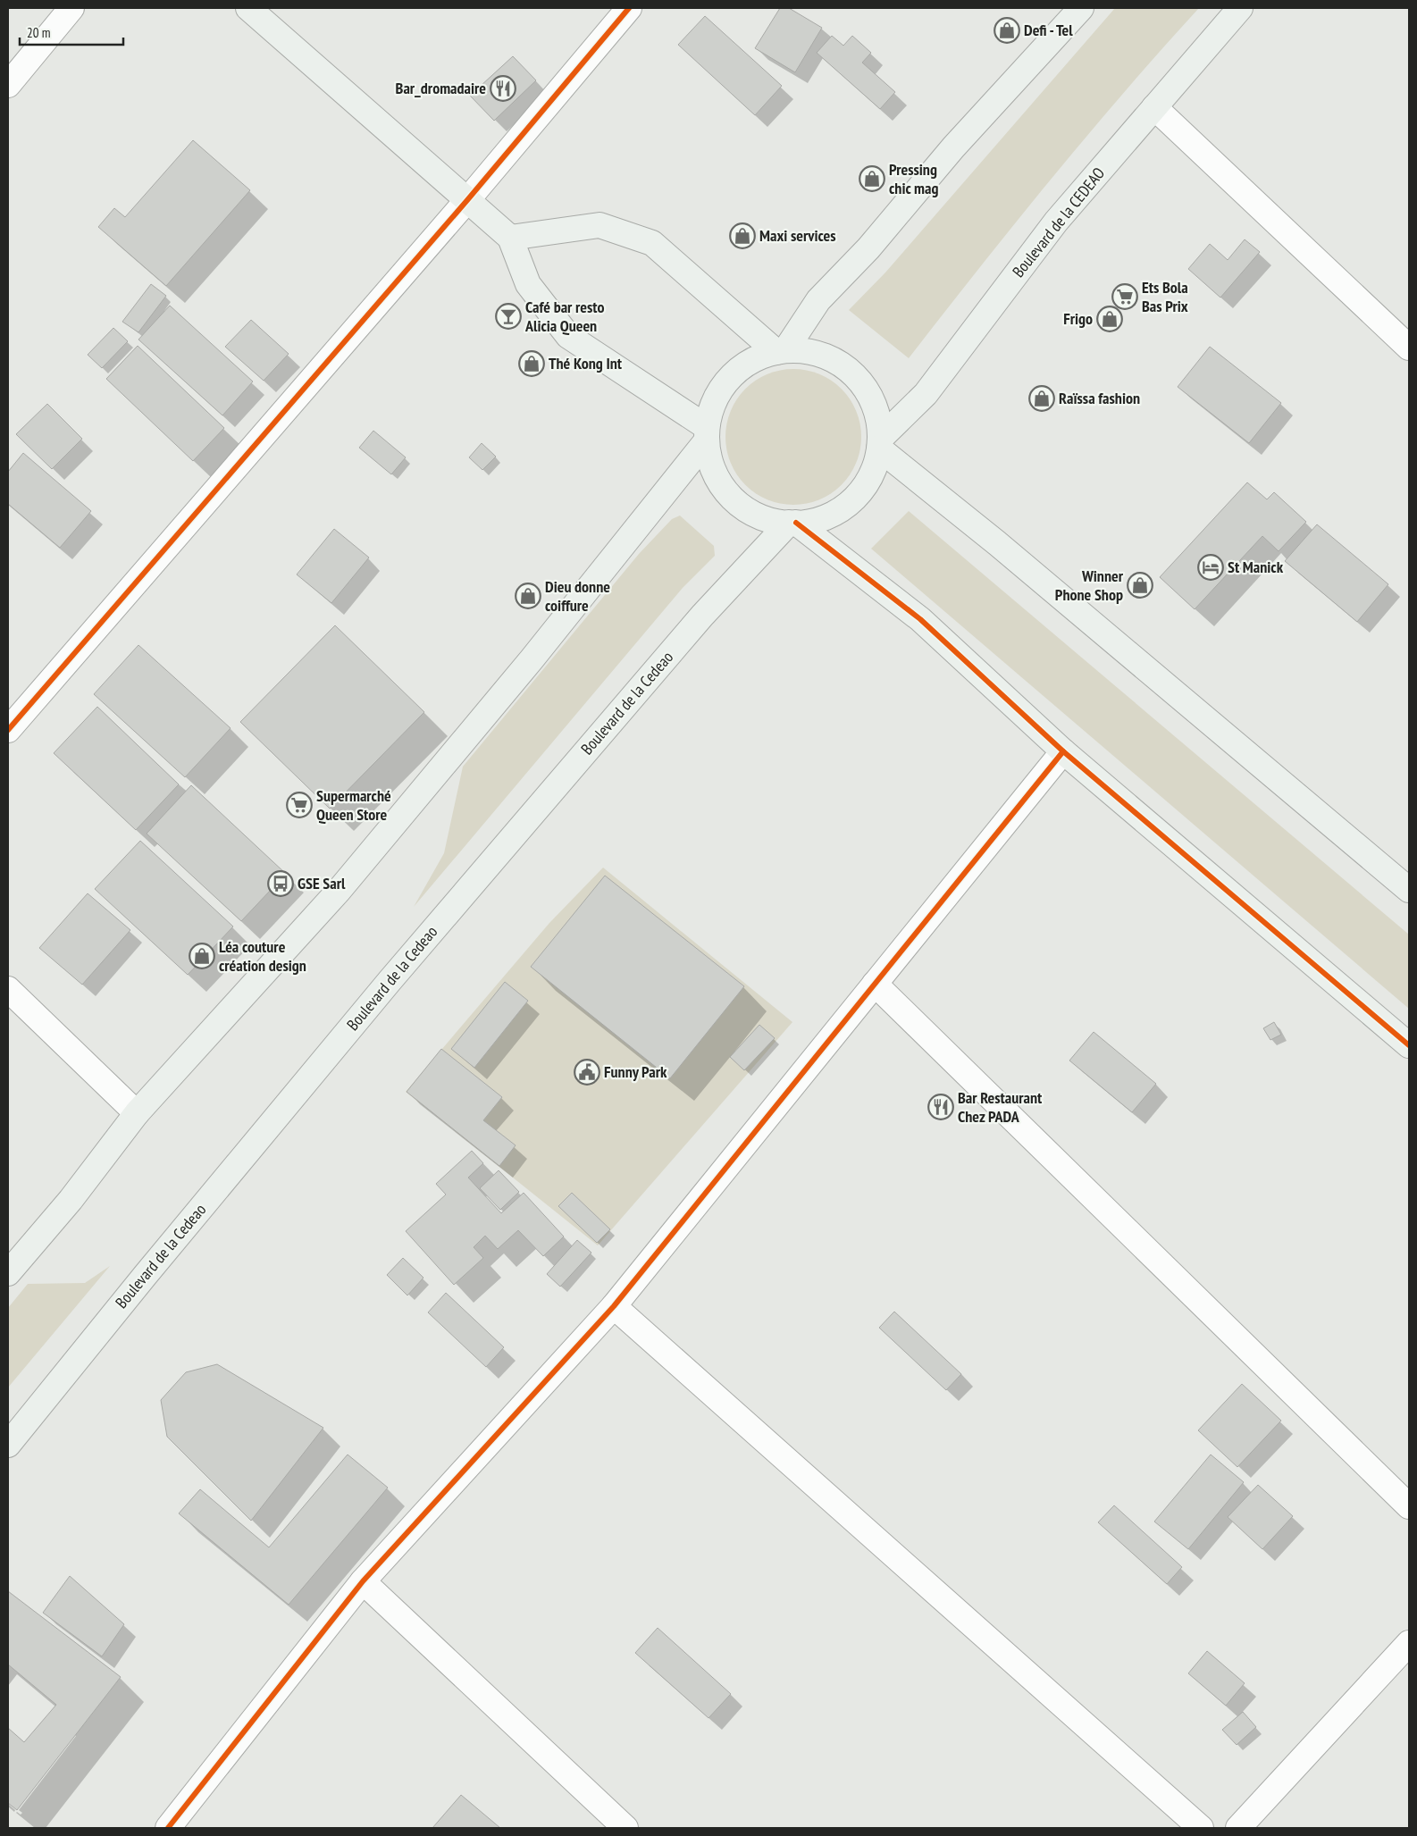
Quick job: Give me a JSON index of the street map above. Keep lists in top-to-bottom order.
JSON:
{
  "streets": {
    "main road": ["Boulevard de la CEDEAO", "Boulevard de la Cedeao"]
  },
  "places": {
    "shop": [
      "Defi - Tel",
      "Pressing chic mag",
      "Maxi services",
      "Frigo",
      "Thé Kong Int",
      "Raïssa fashion",
      "Winner Phone Shop",
      "Dieu donne coiffure",
      "Léa couture création design"
    ],
    "restaurant": ["Bar_dromadaire", "Bar Restaurant Chez PADA"],
    "supermarket": ["Ets Bola Bas Prix", "Supermarché Queen Store"],
    "bar": ["Café bar resto Alicia Queen"],
    "hotel": ["St Manick"],
    "bus stop": ["GSE Sarl"],
    "public building": ["Funny Park"]
  },
  "scale_bar": "20 m"
}
